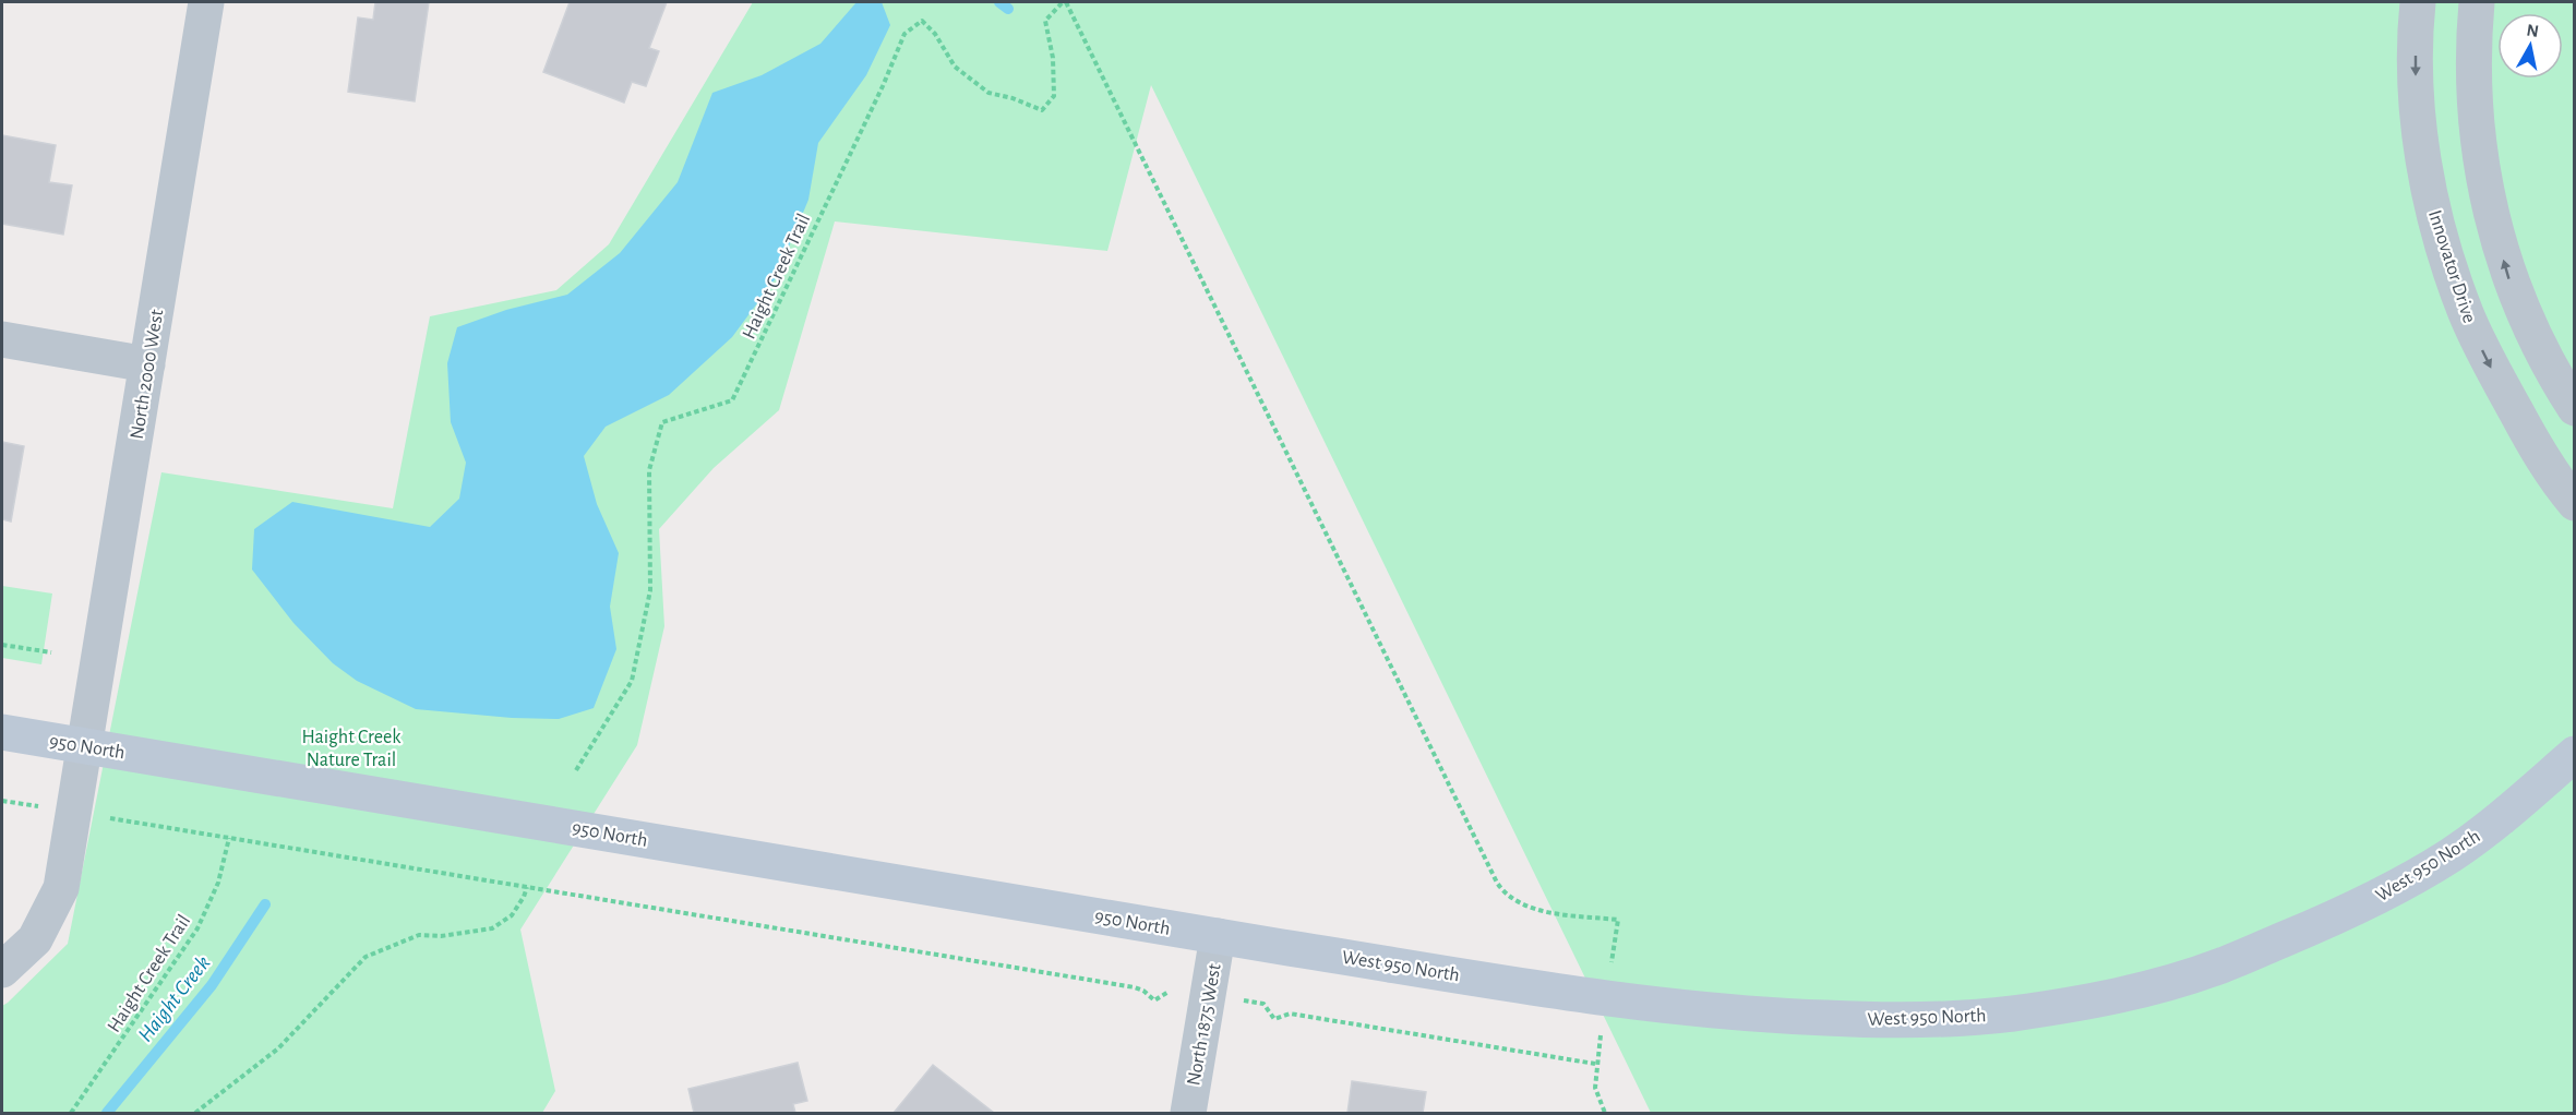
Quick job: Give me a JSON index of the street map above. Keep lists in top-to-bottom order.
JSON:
{
  "streets": {
    "main road": ["950 North", "West 950 North"],
    "street": ["Innovator Drive", "North 2000 West", "North 1875 West"],
    "path": ["Haight Creek Trail"]
  },
  "crossings": [
    ["North 2000 West", "950 North"],
    ["950 North", "West 950 North"],
    ["950 North", "North 1875 West"],
    ["West 950 North", "North 1875 West"]
  ],
  "water": ["Haight Creek"],
  "parks": ["Haight Creek Nature Trail"],
  "north": "top"
}
